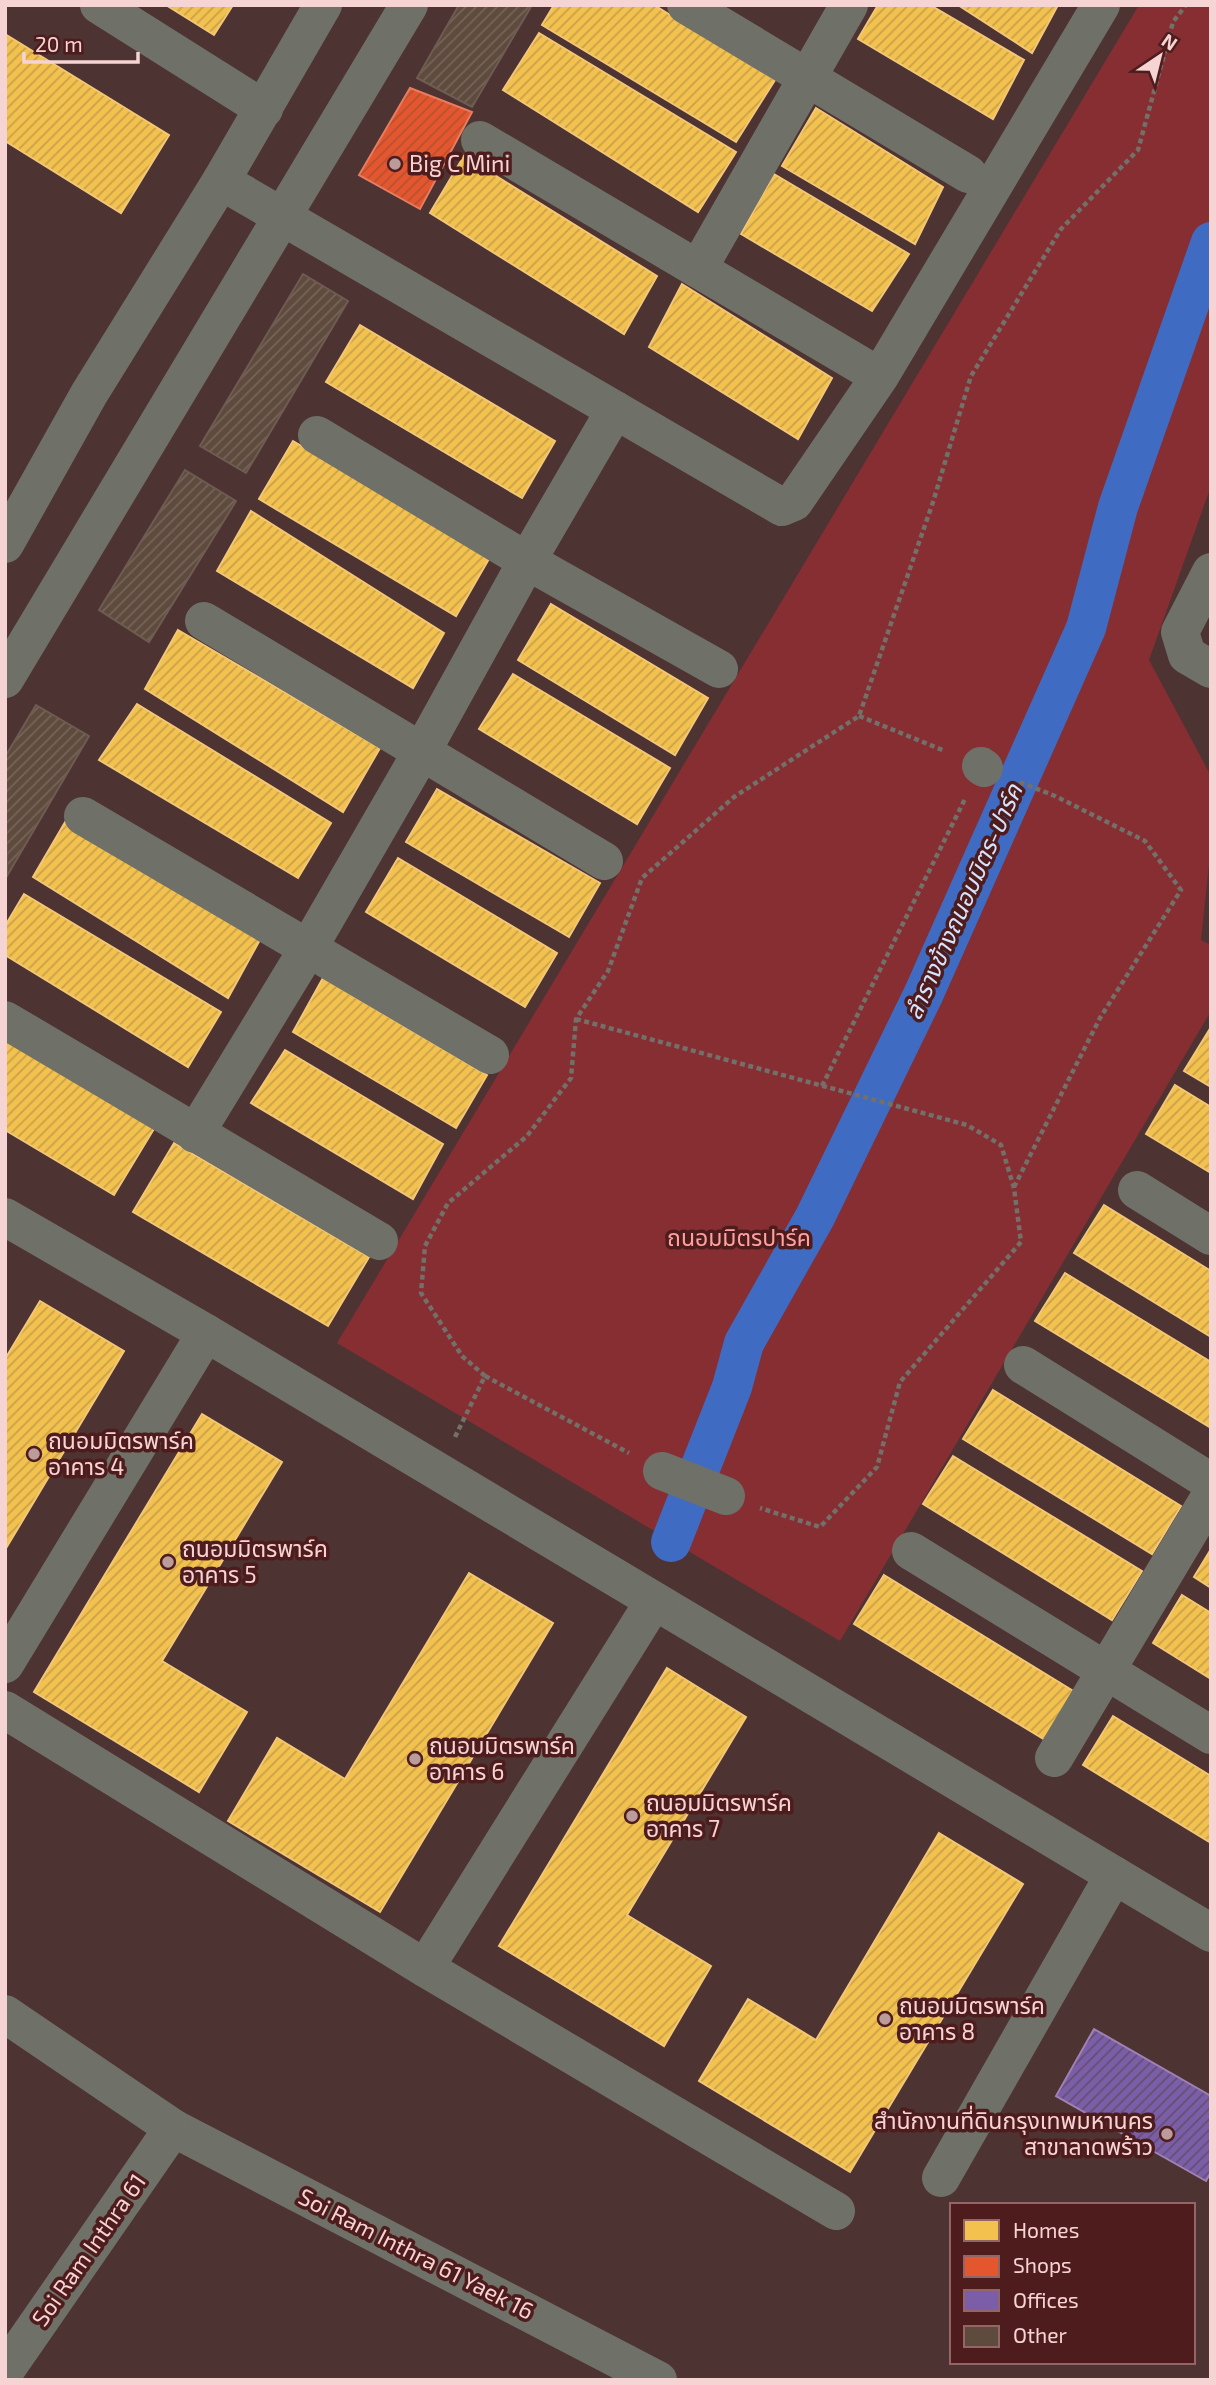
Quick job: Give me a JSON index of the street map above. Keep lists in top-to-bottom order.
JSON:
{
  "streets": {
    "street": ["Soi Ram Inthra 61", "Soi Ram Inthra 61 Yaek 16"]
  },
  "crossings": [
    ["Soi Ram Inthra 61", "Soi Ram Inthra 61 Yaek 16"]
  ],
  "water": ["ลำรางข้างถนอมมิตร-ปาร์ค"],
  "parks": ["ถนอมมิตรปาร์ค"],
  "places": [
    "Big C Mini",
    "ถนอมมิตรพาร์ค อาคาร 4",
    "ถนอมมิตรพาร์ค อาคาร 5",
    "ถนอมมิตรพาร์ค อาคาร 6",
    "ถนอมมิตรพาร์ค อาคาร 7",
    "ถนอมมิตรพาร์ค อาคาร 8",
    "สำนักงานที่ดินกรุงเทพมหานคร สาขาลาดพร้าว"
  ],
  "legend": [
    "Homes",
    "Shops",
    "Offices",
    "Other"
  ],
  "scale_bar": "20 m",
  "north": "top right"
}
